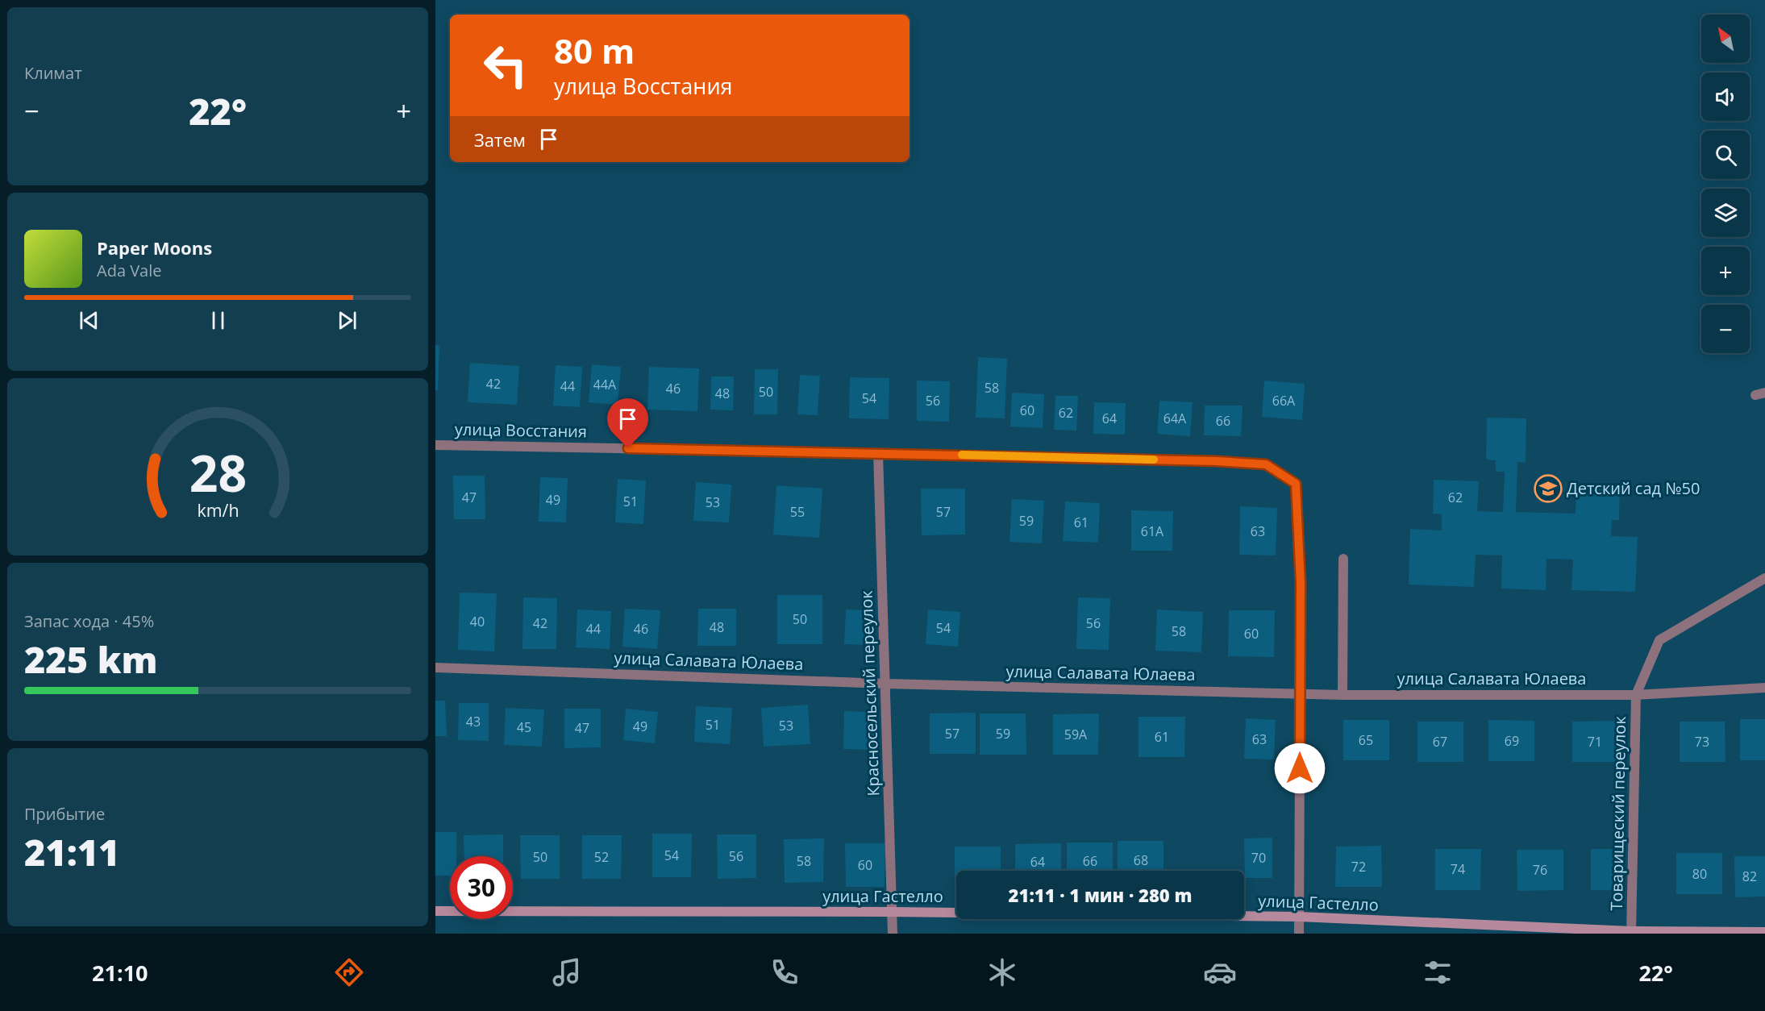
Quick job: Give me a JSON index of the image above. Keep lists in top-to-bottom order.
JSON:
{
  "streets": {
    "street": [
      "улица Восстания",
      "улица Салавата Юлаева",
      "Красносельский переулок",
      "Товарищеский переулок",
      "улица Гастелло"
    ]
  },
  "crossings": [
    ["улица Восстания", "улица Салавата Юлаева"],
    ["улица Восстания", "Красносельский переулок"],
    ["улица Салавата Юлаева", "Красносельский переулок"],
    ["улица Салавата Юлаева", "Товарищеский переулок"],
    ["Красносельский переулок", "улица Гастелло"],
    ["Товарищеский переулок", "улица Гастелло"]
  ],
  "places": {
    "school or university": ["Детский сад №50"]
  },
  "house_numbers": [
    "42",
    "44А",
    "44",
    "58",
    "46",
    "50",
    "48",
    "54",
    "56",
    "66А",
    "60",
    "62",
    "64",
    "64А",
    "66",
    "47",
    "62",
    "49",
    "51",
    "53",
    "55",
    "57",
    "59",
    "61",
    "61А",
    "63",
    "50",
    "40",
    "42",
    "56",
    "48",
    "54",
    "44",
    "46",
    "58",
    "60",
    "43",
    "51",
    "53",
    "49",
    "45",
    "47",
    "57",
    "59",
    "59А",
    "61",
    "63",
    "65",
    "69",
    "67",
    "71",
    "73",
    "54",
    "56",
    "50",
    "52",
    "70",
    "68",
    "58",
    "66",
    "64",
    "60",
    "72",
    "74",
    "76",
    "80",
    "82"
  ],
  "north": "top left",
  "page": {
    "tile": [
      "Климат",
      ["Запас хода · 45%", "225 km"],
      ["Прибытие", "21:11"]
    ],
    "map_buttons": ["+", "−"],
    "turn": ["80 m", "улица Восстания"],
    "heat": ["−", "22°", "+"],
    "then": "Затем",
    "song": ["Paper Moons", "Ada Vale"],
    "limit": "30",
    "trip": "21:11 · 1 мин · 280 m",
    "tabs": ["21:10", "22°"],
    "gauge": ["28", "km/h"]
  }
}
